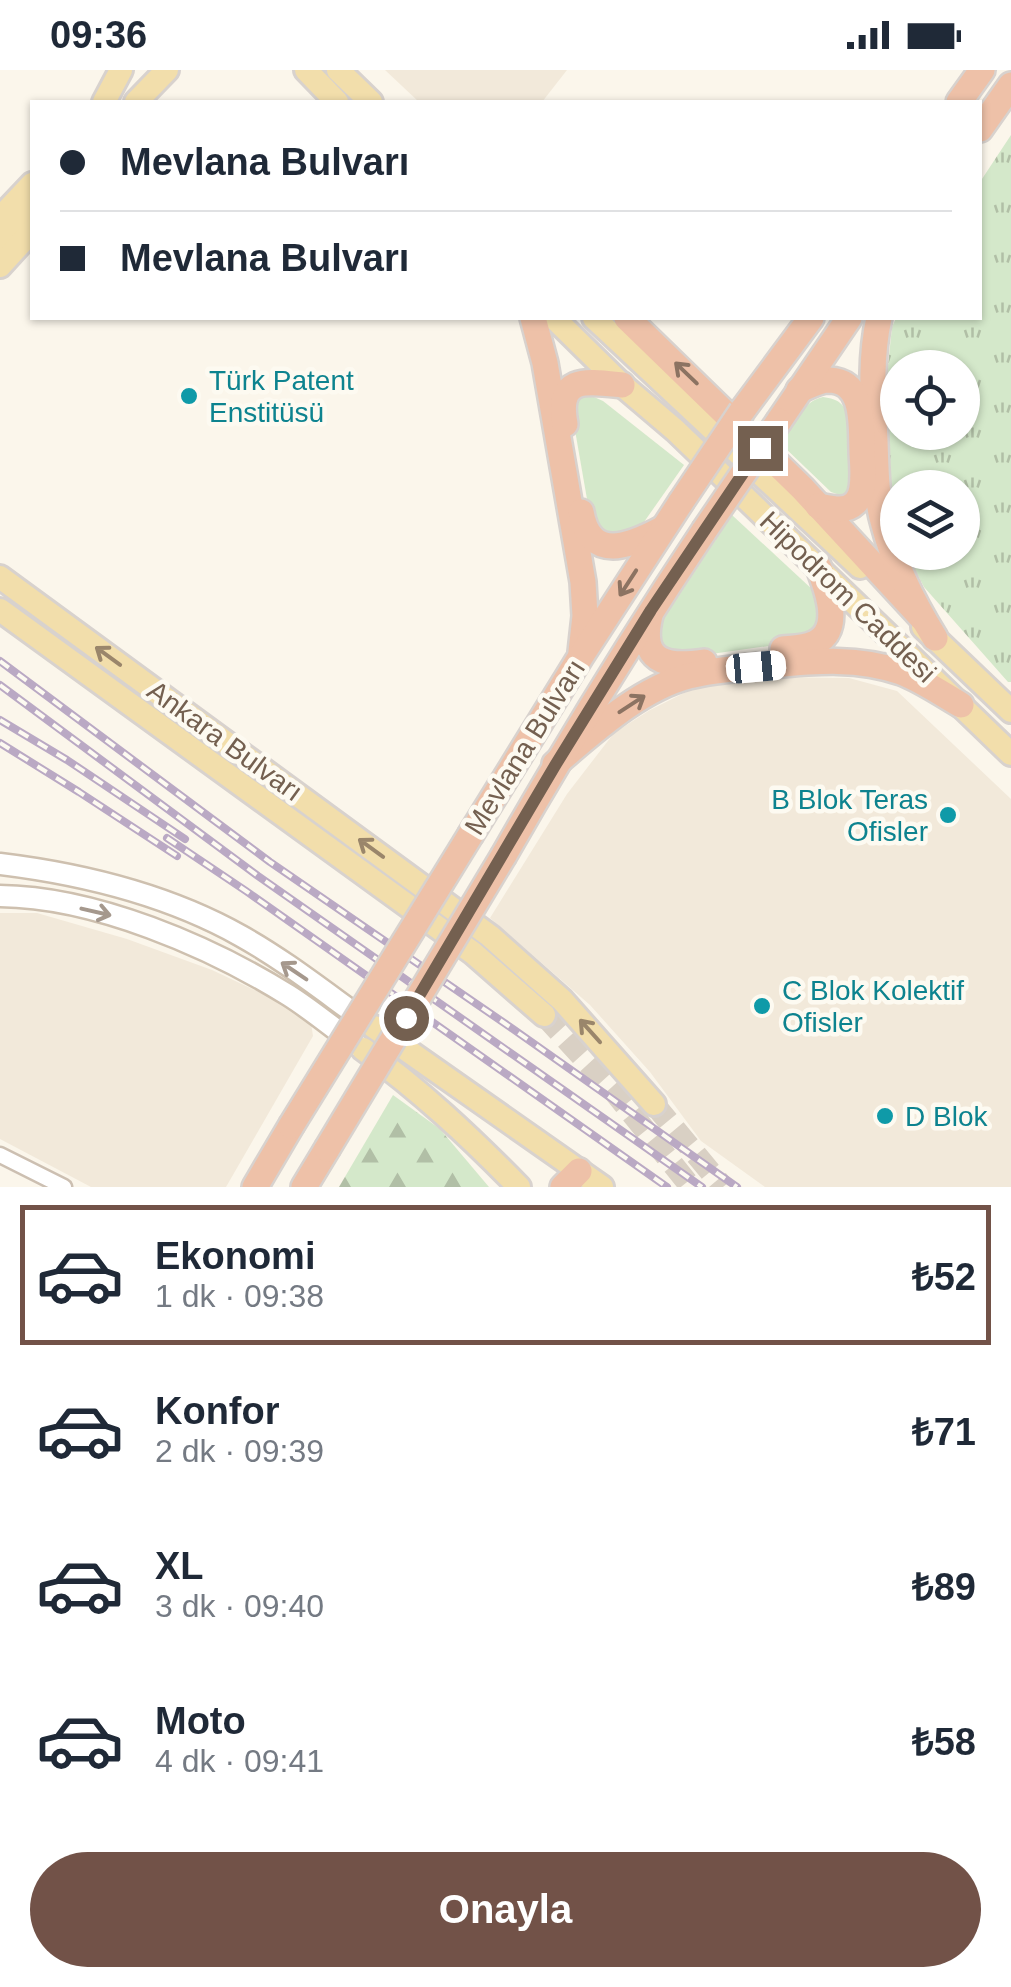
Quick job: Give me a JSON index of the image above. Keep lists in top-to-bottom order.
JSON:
{
  "streets": {
    "highway": ["Mevlana Bulvarı"],
    "main road": ["Hipodrom Caddesi", "Ankara Bulvarı"]
  },
  "places": [
    "Türk Patent Enstitüsü",
    "B Blok Teras Ofisler",
    "C Blok Kolektif Ofisler",
    "D Blok"
  ],
  "page": {
    "status": "09:36",
    "banner": ["Mevlana Bulvarı", "Mevlana Bulvarı"],
    "list": [
      {
        "name": "Ekonomi",
        "note": "1 dk · 09:38",
        "value": "₺52"
      },
      {
        "name": "Konfor",
        "note": "2 dk · 09:39",
        "value": "₺71"
      },
      {
        "name": "XL",
        "note": "3 dk · 09:40",
        "value": "₺89"
      },
      {
        "name": "Moto",
        "note": "4 dk · 09:41",
        "value": "₺58"
      }
    ],
    "buttons": "Onayla"
  }
}
